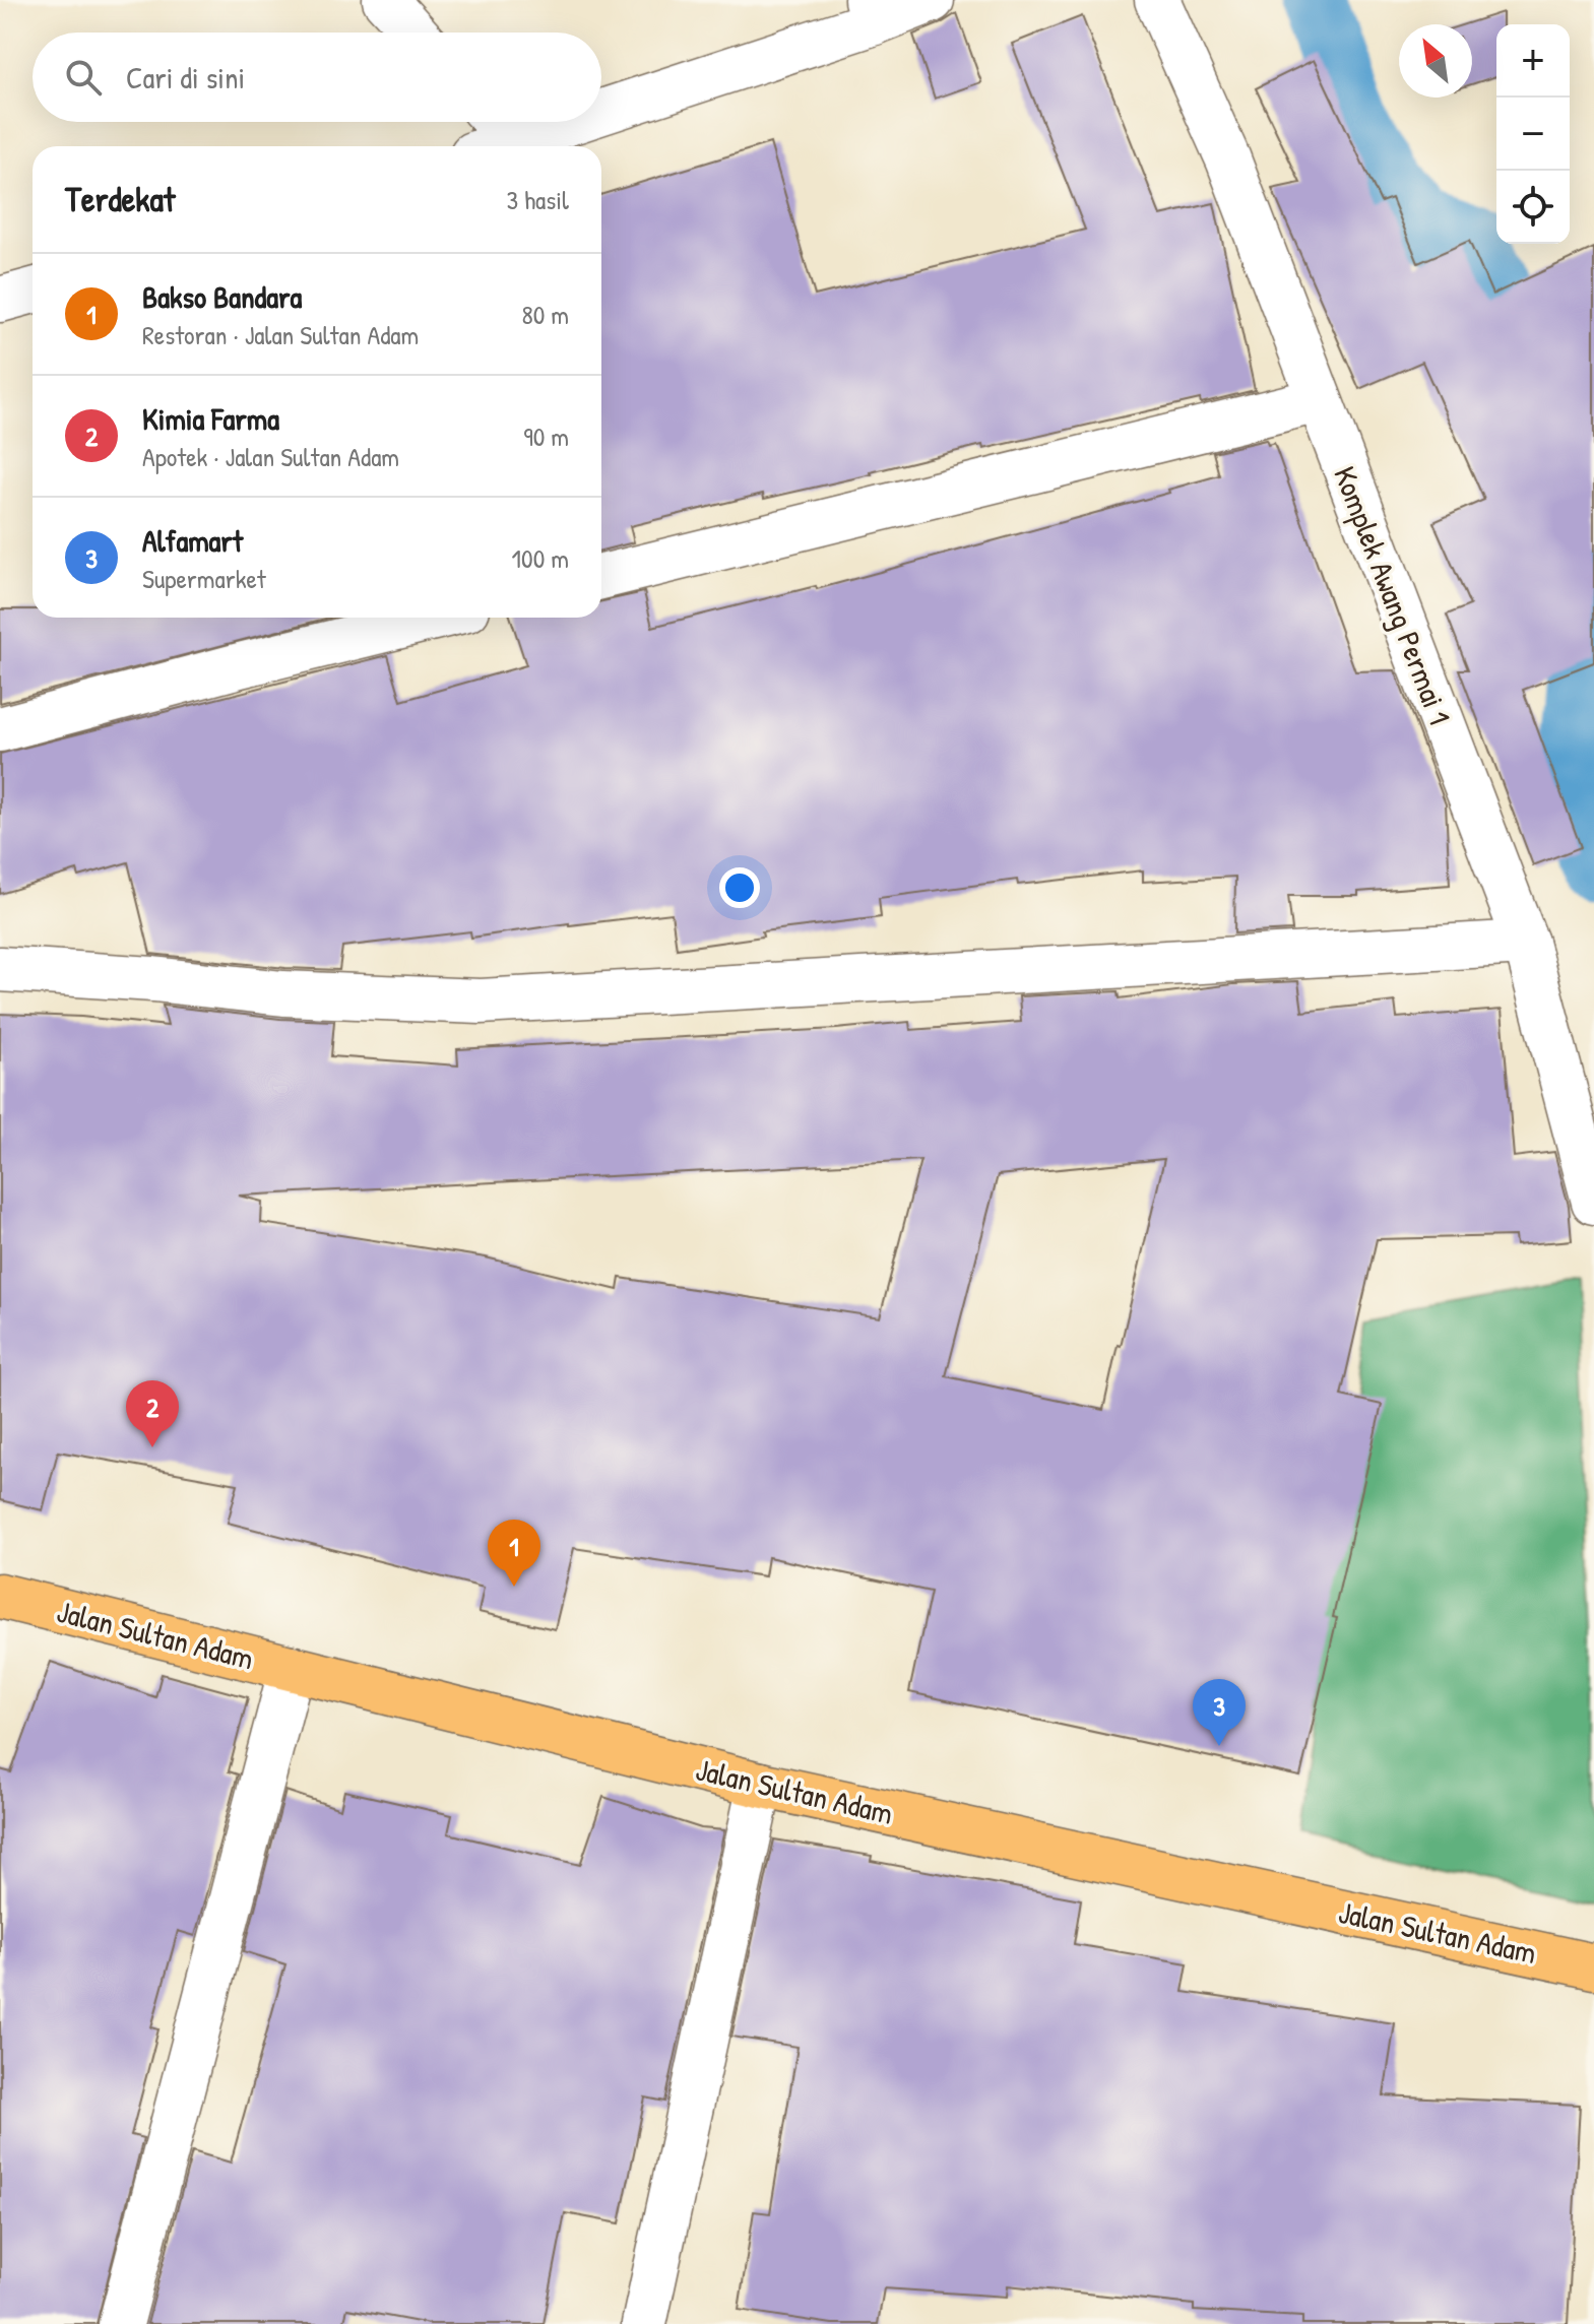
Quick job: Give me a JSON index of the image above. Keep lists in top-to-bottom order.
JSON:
{
  "streets": {
    "main road": ["Jalan Sultan Adam"],
    "street": ["Komplek Awang Permai 1"]
  },
  "north": "top left",
  "page": {
    "map_buttons": ["+", "−"],
    "search": "Cari di sini",
    "heading": ["Terdekat", "3 hasil"],
    "list": [
      {
        "mark": "1",
        "name": "Bakso Bandara",
        "note": "Restoran · Jalan Sultan Adam",
        "value": "80 m"
      },
      {
        "mark": "2",
        "name": "Kimia Farma",
        "note": "Apotek · Jalan Sultan Adam",
        "value": "90 m"
      },
      {
        "mark": "3",
        "name": "Alfamart",
        "note": "Supermarket",
        "value": "100 m"
      }
    ],
    "pins": ["2", "1", "3"]
  }
}
